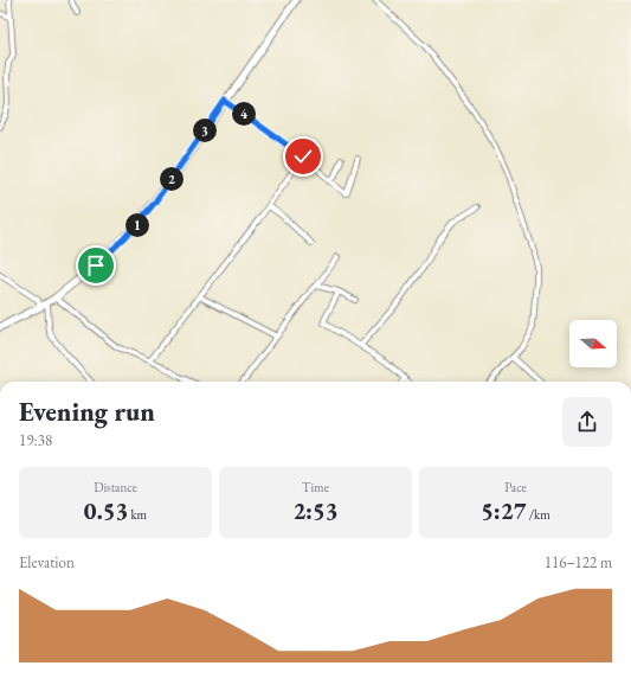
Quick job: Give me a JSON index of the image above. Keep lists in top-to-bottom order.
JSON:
{
  "north": "right",
  "page": {
    "pins": [
      "4",
      "3",
      "2",
      "1"
    ],
    "heading": ["Evening run", "19:38"],
    "stats": [
      ["Distance", "0.53 km"],
      ["Time", "2:53"],
      ["Pace", "5:27 /km"]
    ],
    "chart": ["Elevation", "116–122 m"]
  }
}
